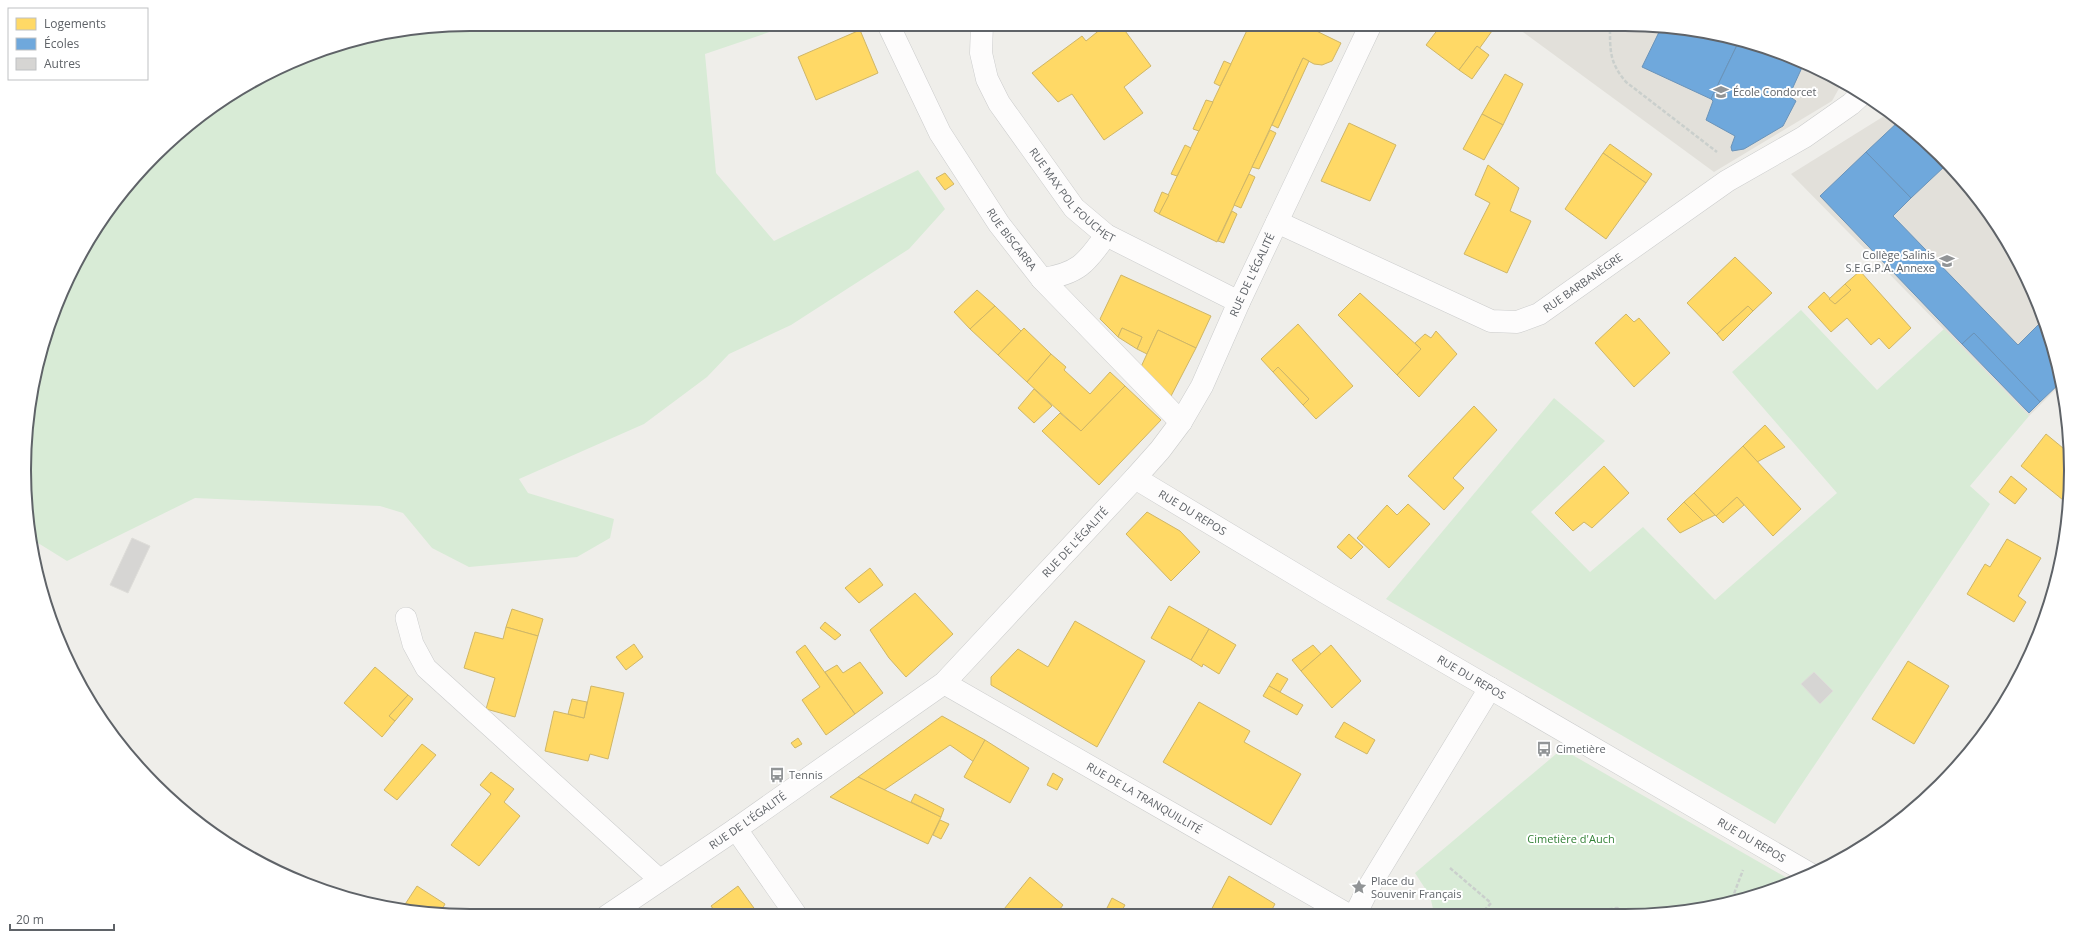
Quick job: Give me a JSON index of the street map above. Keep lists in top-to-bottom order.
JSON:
{
  "streets": {
    "street": [
      "RUE MAX POL FOUCHET",
      "RUE BISCARRA",
      "RUE DE L'ÉGALITÉ",
      "RUE BARBANÈGRE",
      "RUE DU REPOS",
      "RUE DE LA TRANQUILLITÉ"
    ]
  },
  "crossings": [
    ["RUE MAX POL FOUCHET", "RUE DE L'ÉGALITÉ"],
    ["RUE BISCARRA", "RUE DE L'ÉGALITÉ"],
    ["RUE DE L'ÉGALITÉ", "RUE BARBANÈGRE"],
    ["RUE DE L'ÉGALITÉ", "RUE DU REPOS"],
    ["RUE DE L'ÉGALITÉ", "RUE DE LA TRANQUILLITÉ"]
  ],
  "parks": ["Cimetière d'Auch"],
  "places": {
    "school or university": ["École Condorcet", "Collège Salinis S.E.G.P.A. Annexe"],
    "bus stop": ["Cimetière", "Tennis"],
    "place": ["Place du Souvenir Français"]
  },
  "legend": ["Logements", "Écoles", "Autres"],
  "scale_bar": "20 m"
}
